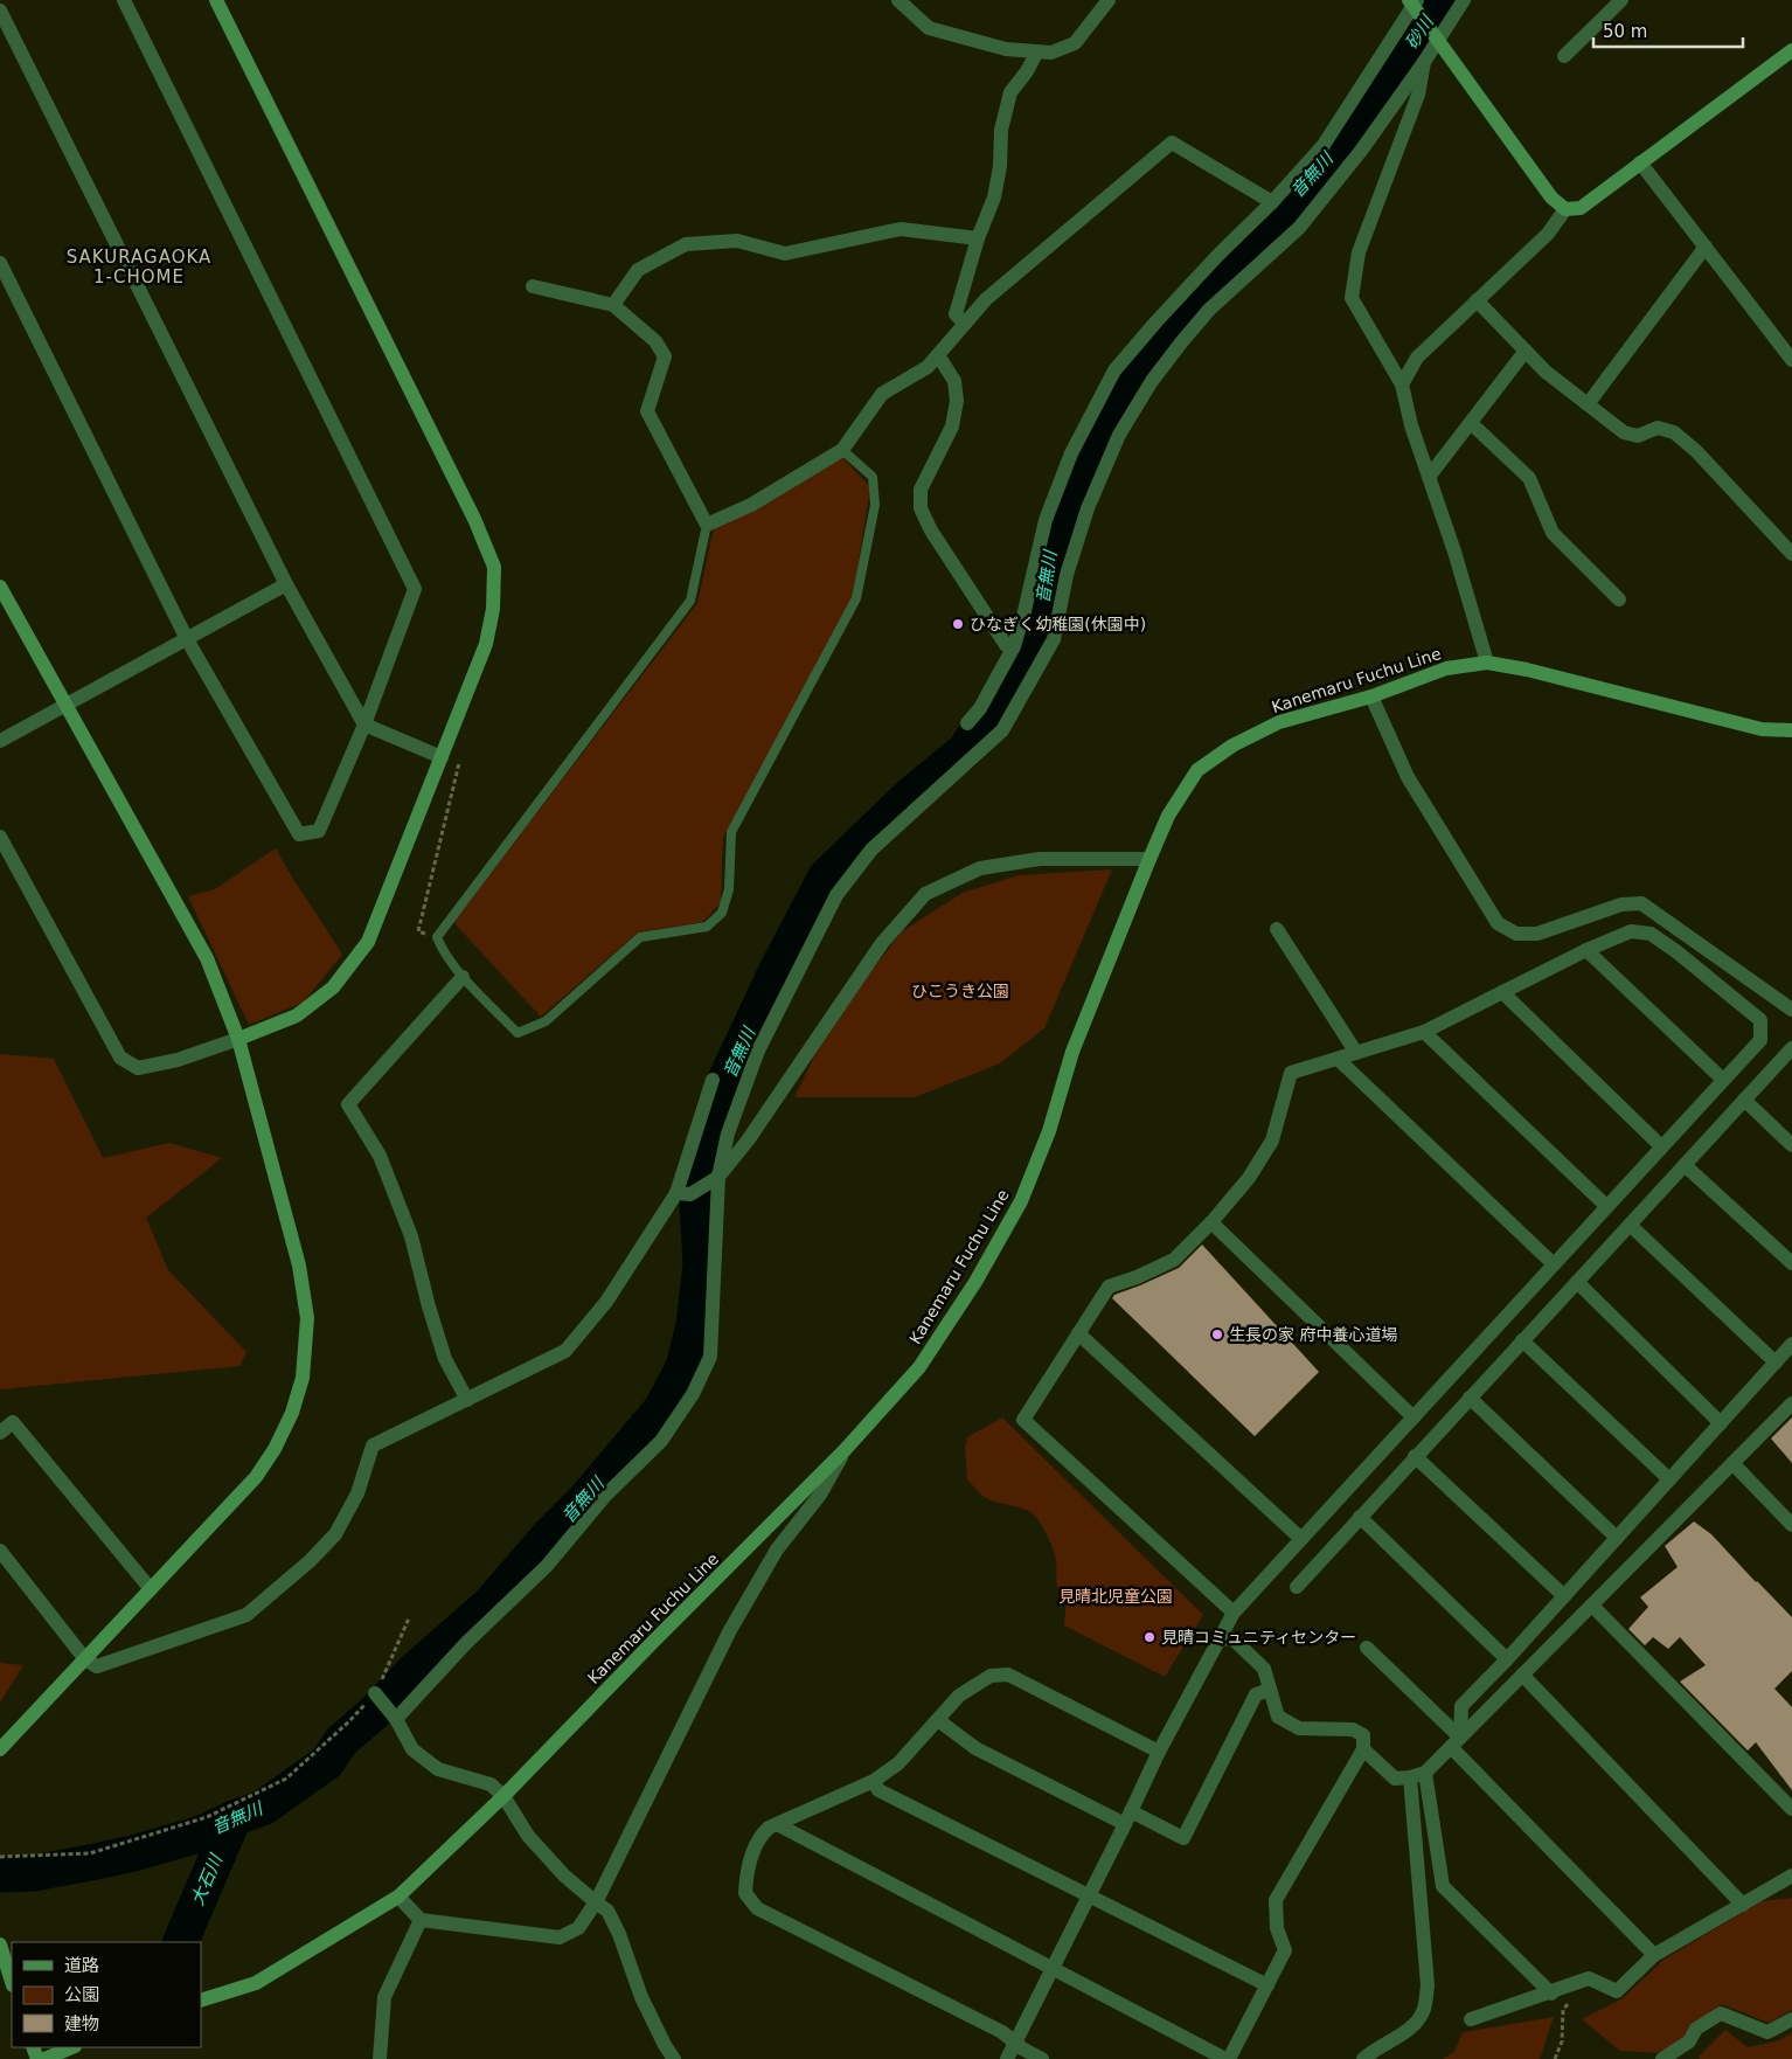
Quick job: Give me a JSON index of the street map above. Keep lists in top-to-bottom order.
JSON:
{
  "streets": {
    "street": ["Kanemaru Fuchu Line"]
  },
  "districts": ["SAKURAGAOKA 1-CHOME"],
  "water": ["砂川", "音無川", "大石川"],
  "parks": ["ひこうき公園", "見晴北児童公園"],
  "places": ["ひなぎく幼稚園(休園中)", "生長の家 府中養心道場", "見晴コミュニティセンター"],
  "legend": ["道路", "公園", "建物"],
  "scale_bar": "50 m"
}
